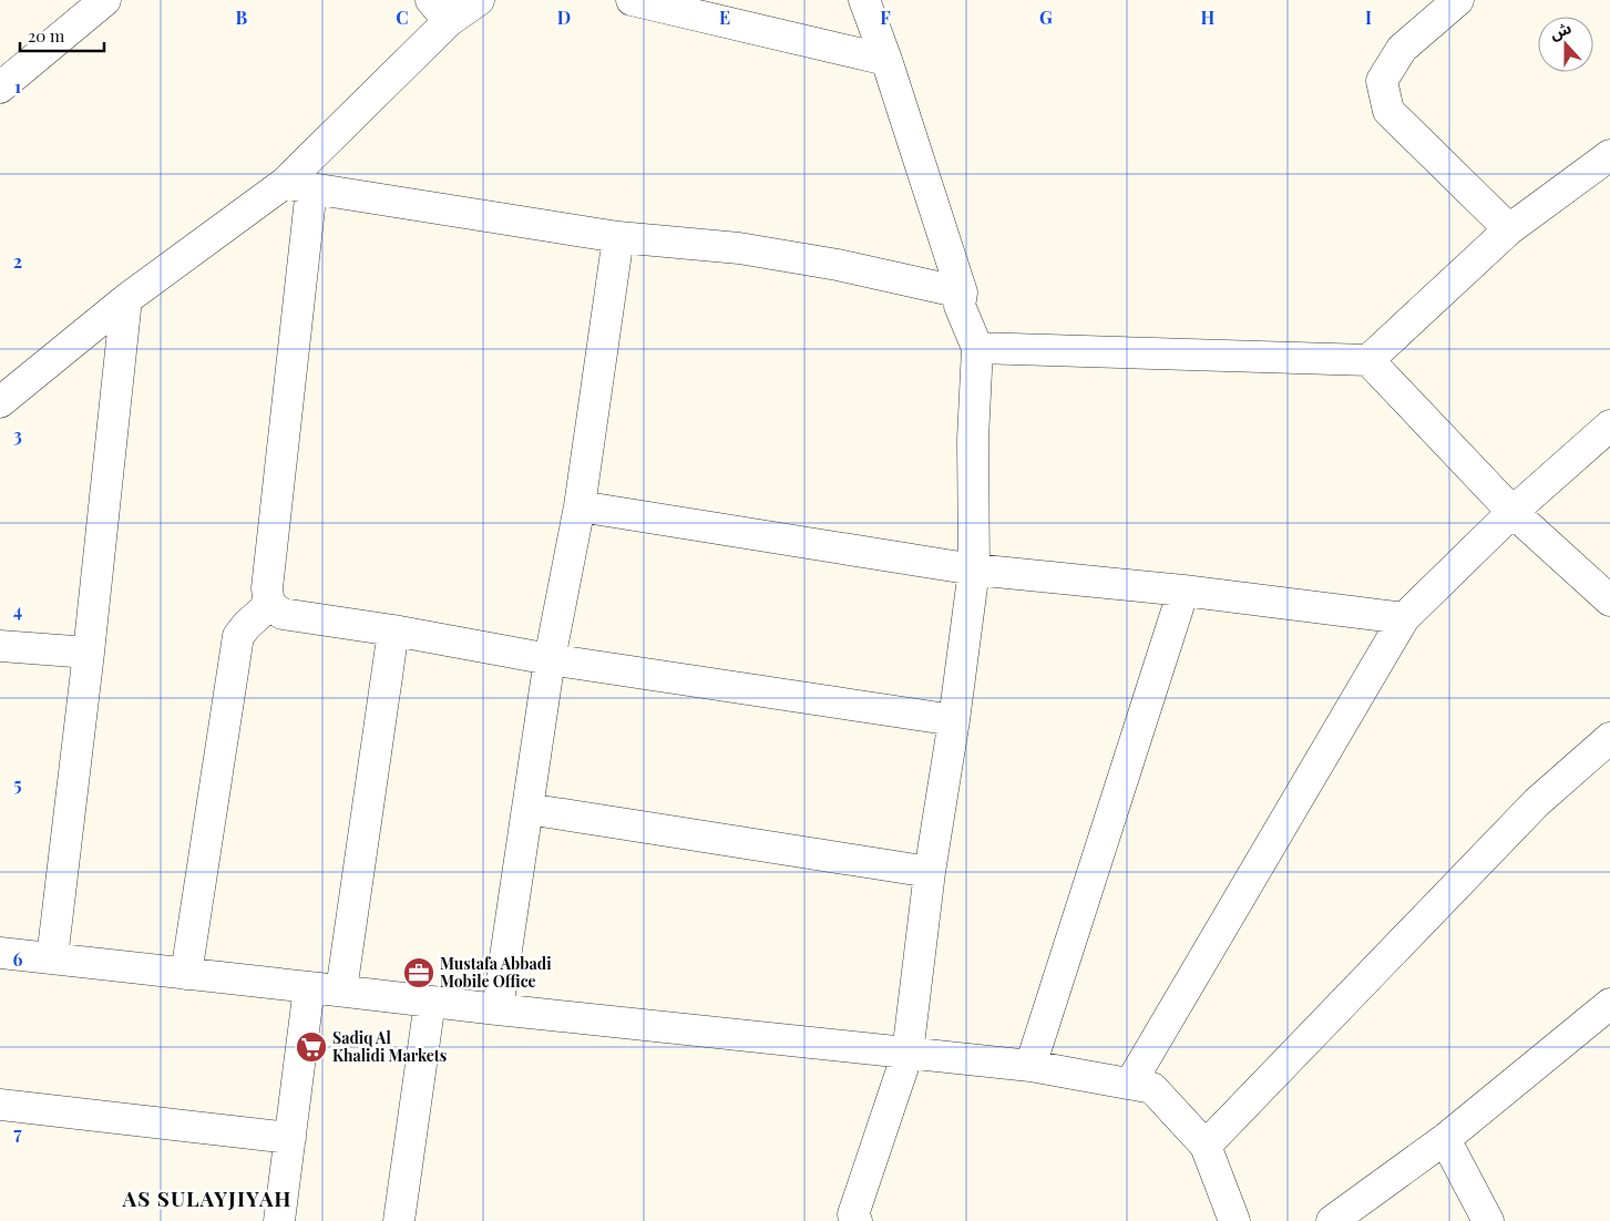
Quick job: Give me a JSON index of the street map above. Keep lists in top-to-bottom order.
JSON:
{
  "districts": ["AS SULAYJIYAH"],
  "places": {
    "office": ["Mustafa Abbadi Mobile Office"],
    "supermarket": ["Sadiq Al Khalidi Markets"]
  },
  "scale_bar": "20 m",
  "north": "top",
  "grid": {
    "columns": [
      "B",
      "C",
      "D",
      "E",
      "F",
      "G",
      "H",
      "I"
    ],
    "rows": [
      "1",
      "2",
      "3",
      "4",
      "5",
      "6",
      "7"
    ]
  }
}
